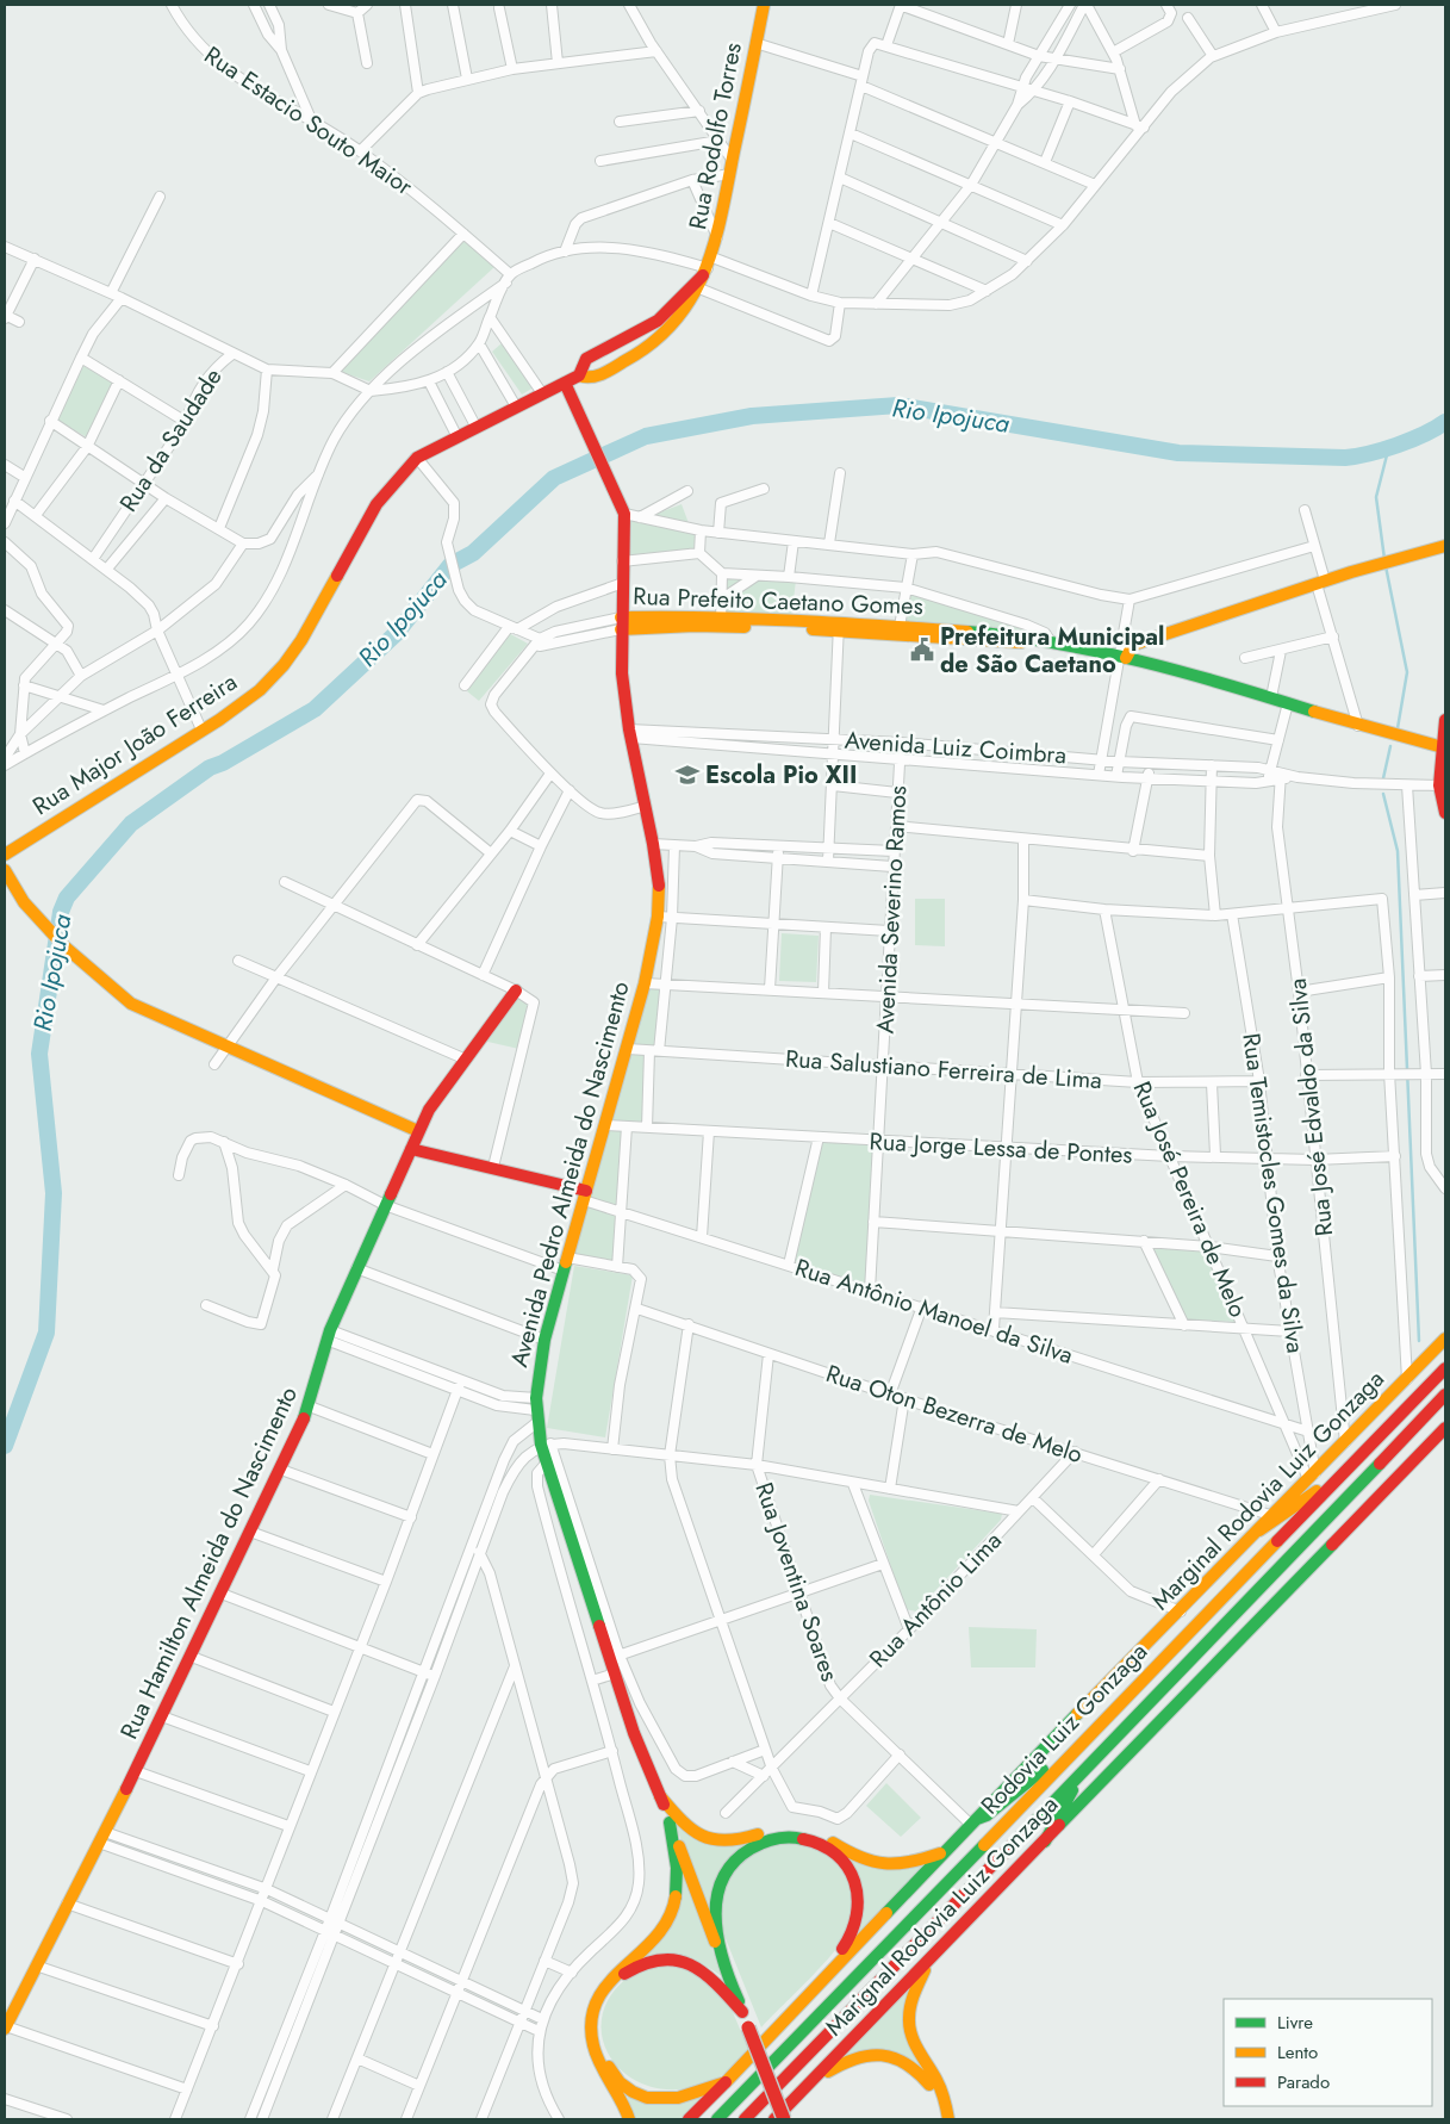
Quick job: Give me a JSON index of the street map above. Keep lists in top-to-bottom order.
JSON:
{
  "streets": {
    "main road": [
      "Rua Rodolfo Torres",
      "Rua Prefeito Caetano Gomes",
      "Rua Major João Ferreira",
      "Avenida Pedro Almeida do Nascimento",
      "Marginal Rodovia Luiz Gonzaga",
      "Rua Hamilton Almeida do Nascimento",
      "Rodovia Luiz Gonzaga",
      "Marignal Rodovia Luiz Gonzaga"
    ],
    "street": [
      "Rua Estacio Souto Maior",
      "Rua da Saudade",
      "Avenida Luiz Coimbra",
      "Avenida Severino Ramos",
      "Rua Salustiano Ferreira de Lima",
      "Rua José Edvaldo da Silva",
      "Rua Jorge Lessa de Pontes",
      "Rua Temistocles Gomes da Silva",
      "Rua José Pereira de Melo",
      "Rua Antônio Manoel da Silva",
      "Rua Oton Bezerra de Melo",
      "Rua Joventina Soares",
      "Rua Antônio Lima"
    ]
  },
  "crossings": [
    ["Rua Rodolfo Torres", "Rua Major João Ferreira"],
    ["Rua Prefeito Caetano Gomes", "Avenida Pedro Almeida do Nascimento"],
    ["Avenida Luiz Coimbra", "Avenida Severino Ramos"],
    ["Avenida Luiz Coimbra", "Rua José Edvaldo da Silva"],
    ["Avenida Luiz Coimbra", "Avenida Pedro Almeida do Nascimento"],
    ["Avenida Severino Ramos", "Rua Salustiano Ferreira de Lima"],
    ["Avenida Severino Ramos", "Rua Jorge Lessa de Pontes"],
    ["Avenida Severino Ramos", "Rua Antônio Manoel da Silva"],
    ["Rua Salustiano Ferreira de Lima", "Avenida Pedro Almeida do Nascimento"],
    ["Rua Salustiano Ferreira de Lima", "Rua Temistocles Gomes da Silva"],
    ["Rua Salustiano Ferreira de Lima", "Rua José Pereira de Melo"],
    ["Rua José Edvaldo da Silva", "Rua Jorge Lessa de Pontes"],
    ["Rua José Edvaldo da Silva", "Marginal Rodovia Luiz Gonzaga"],
    ["Rua Jorge Lessa de Pontes", "Avenida Pedro Almeida do Nascimento"],
    ["Rua Jorge Lessa de Pontes", "Rua Temistocles Gomes da Silva"],
    ["Rua Jorge Lessa de Pontes", "Rua José Pereira de Melo"],
    ["Avenida Pedro Almeida do Nascimento", "Rua Antônio Manoel da Silva"],
    ["Rua Temistocles Gomes da Silva", "Rua José Pereira de Melo"],
    ["Rua Temistocles Gomes da Silva", "Rua Antônio Manoel da Silva"],
    ["Rua Temistocles Gomes da Silva", "Marginal Rodovia Luiz Gonzaga"],
    ["Rua José Pereira de Melo", "Rua Antônio Manoel da Silva"],
    ["Rua José Pereira de Melo", "Marginal Rodovia Luiz Gonzaga"],
    ["Rua Oton Bezerra de Melo", "Marginal Rodovia Luiz Gonzaga"],
    ["Rua Oton Bezerra de Melo", "Rua Joventina Soares"],
    ["Rua Oton Bezerra de Melo", "Rua Antônio Lima"],
    ["Marginal Rodovia Luiz Gonzaga", "Rua Joventina Soares"],
    ["Marginal Rodovia Luiz Gonzaga", "Marignal Rodovia Luiz Gonzaga"],
    ["Rua Joventina Soares", "Rua Antônio Lima"],
    ["Rua Joventina Soares", "Marignal Rodovia Luiz Gonzaga"]
  ],
  "water": ["Rio Ipojuca"],
  "places": {
    "public building": ["Prefeitura Municipal de São Caetano"],
    "school or university": ["Escola Pio XII"]
  },
  "legend": ["Livre", "Lento", "Parado"]
}
